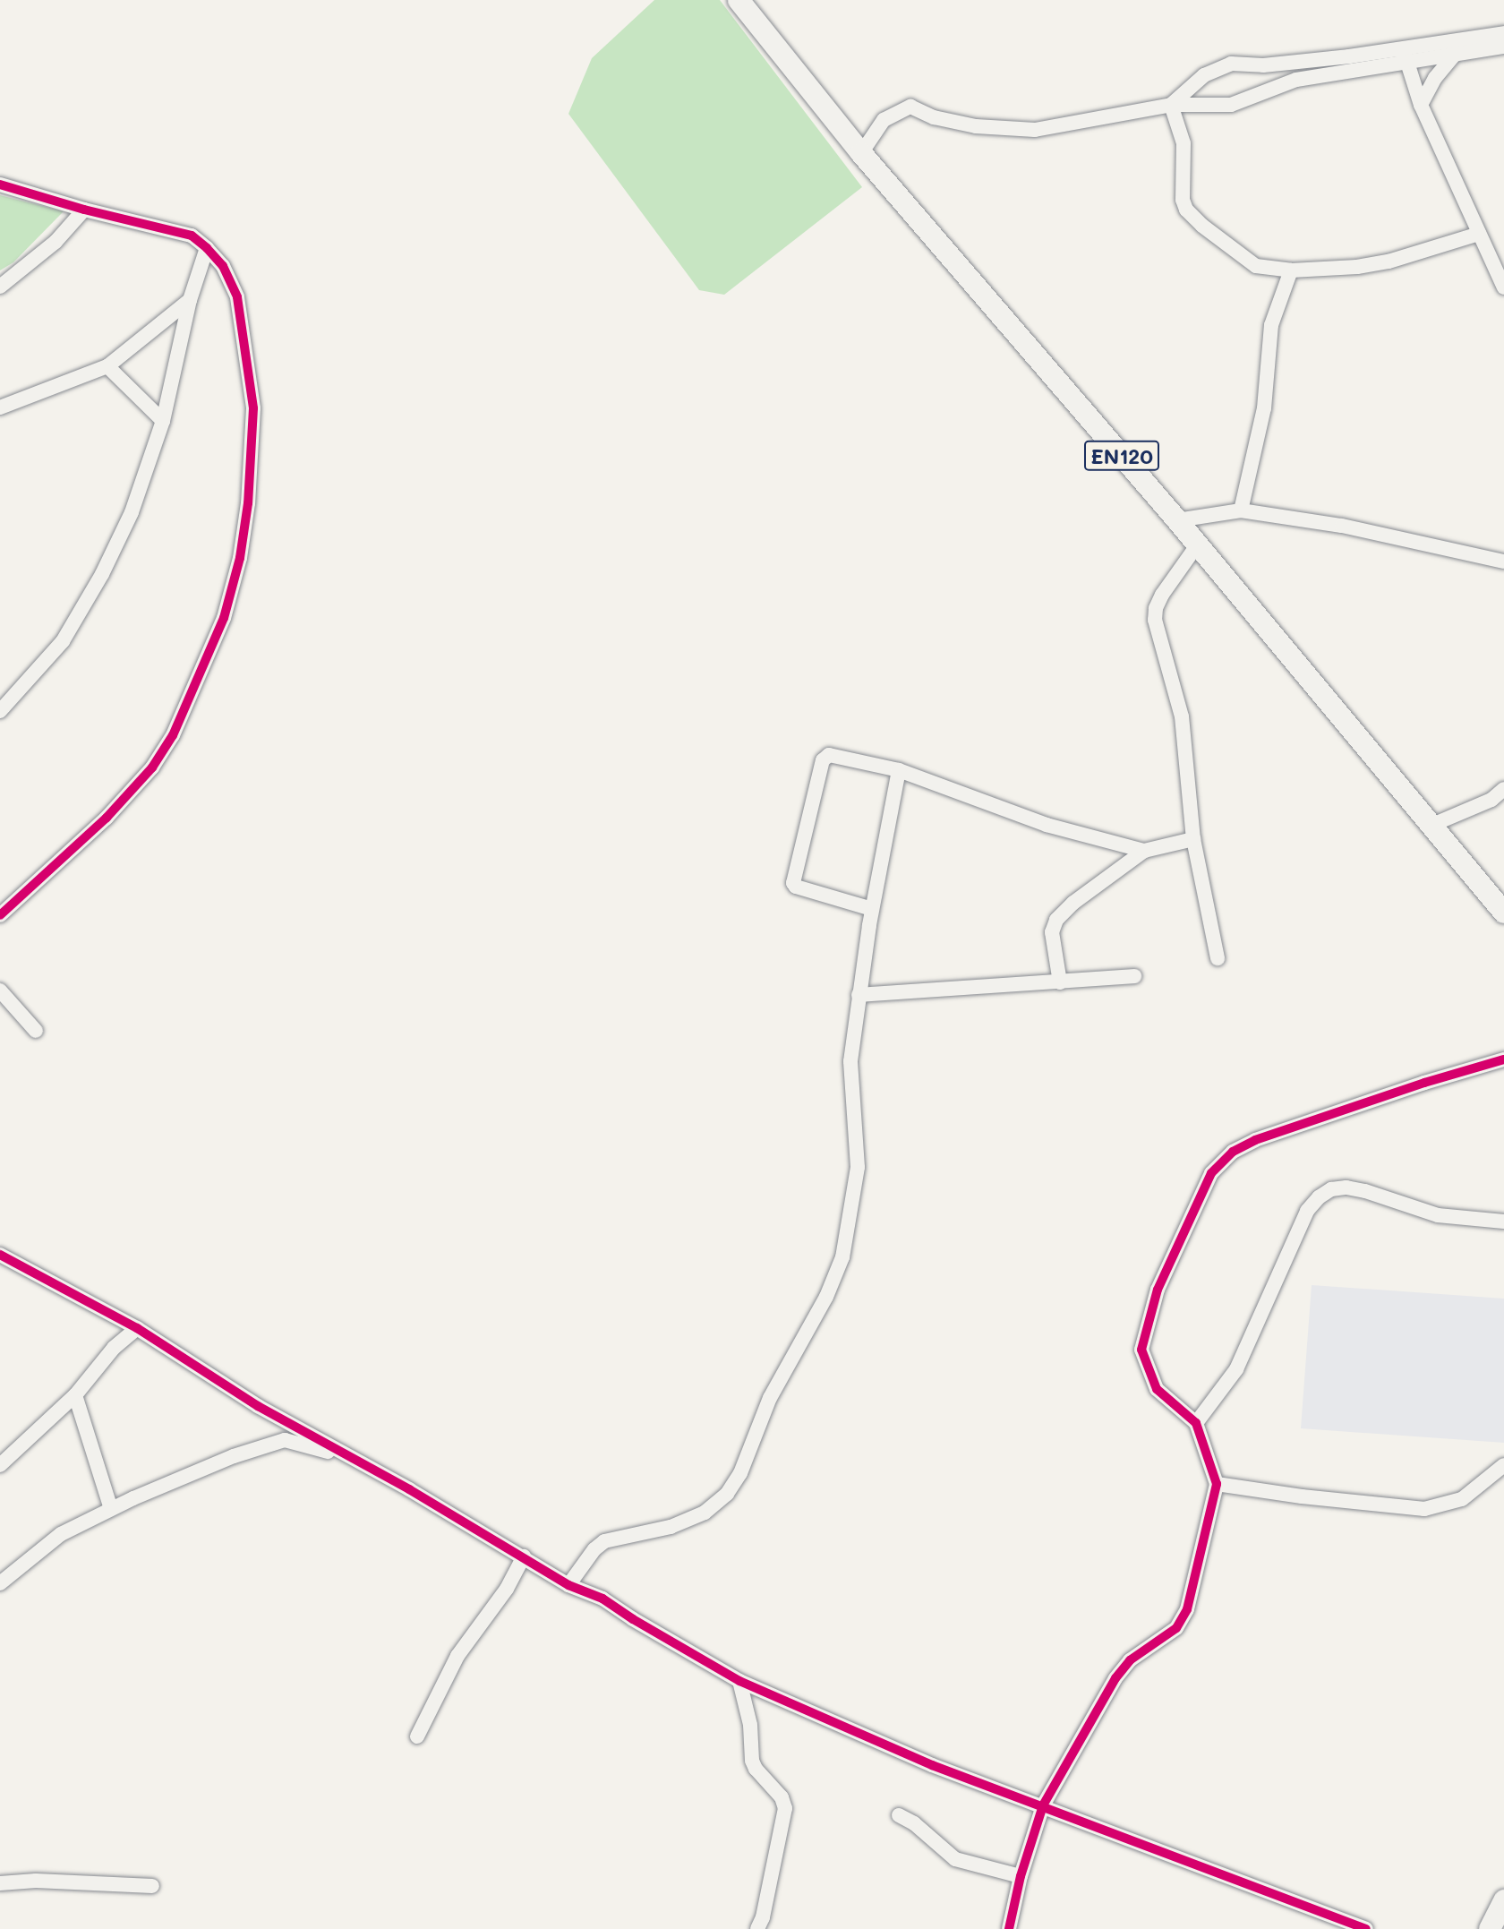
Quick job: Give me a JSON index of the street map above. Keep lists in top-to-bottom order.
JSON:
{
  "streets": {
    "highway": ["EN120"]
  }
}
